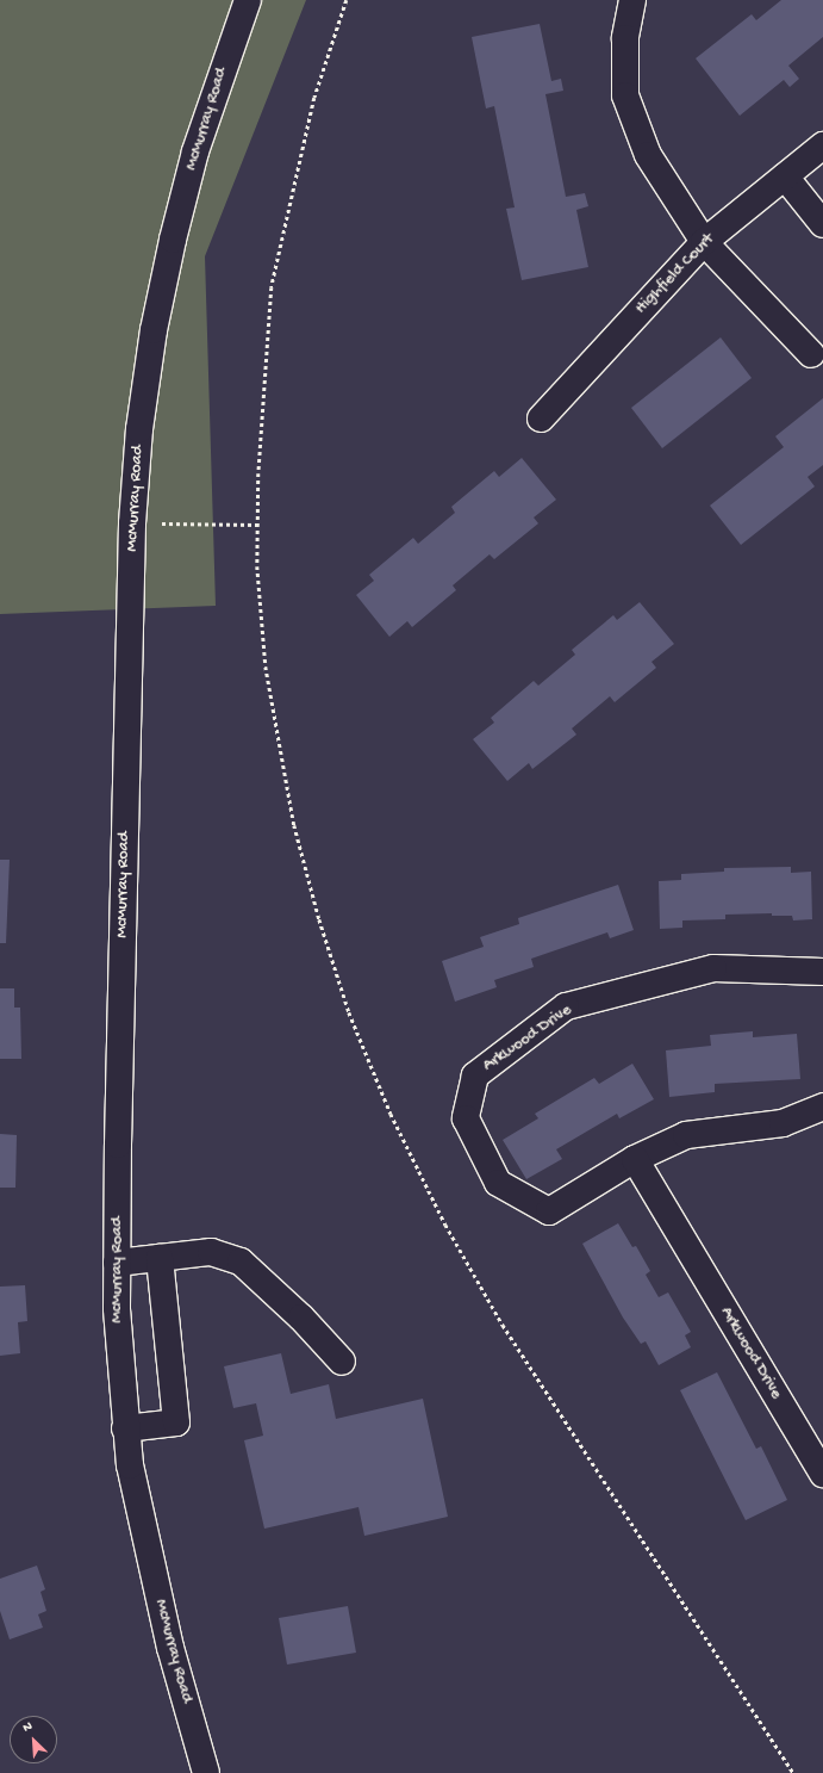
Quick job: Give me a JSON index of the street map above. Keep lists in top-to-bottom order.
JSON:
{
  "streets": {
    "street": ["McMurray Road", "Highfield Court", "Arkwood Drive"]
  },
  "north": "top left"
}
